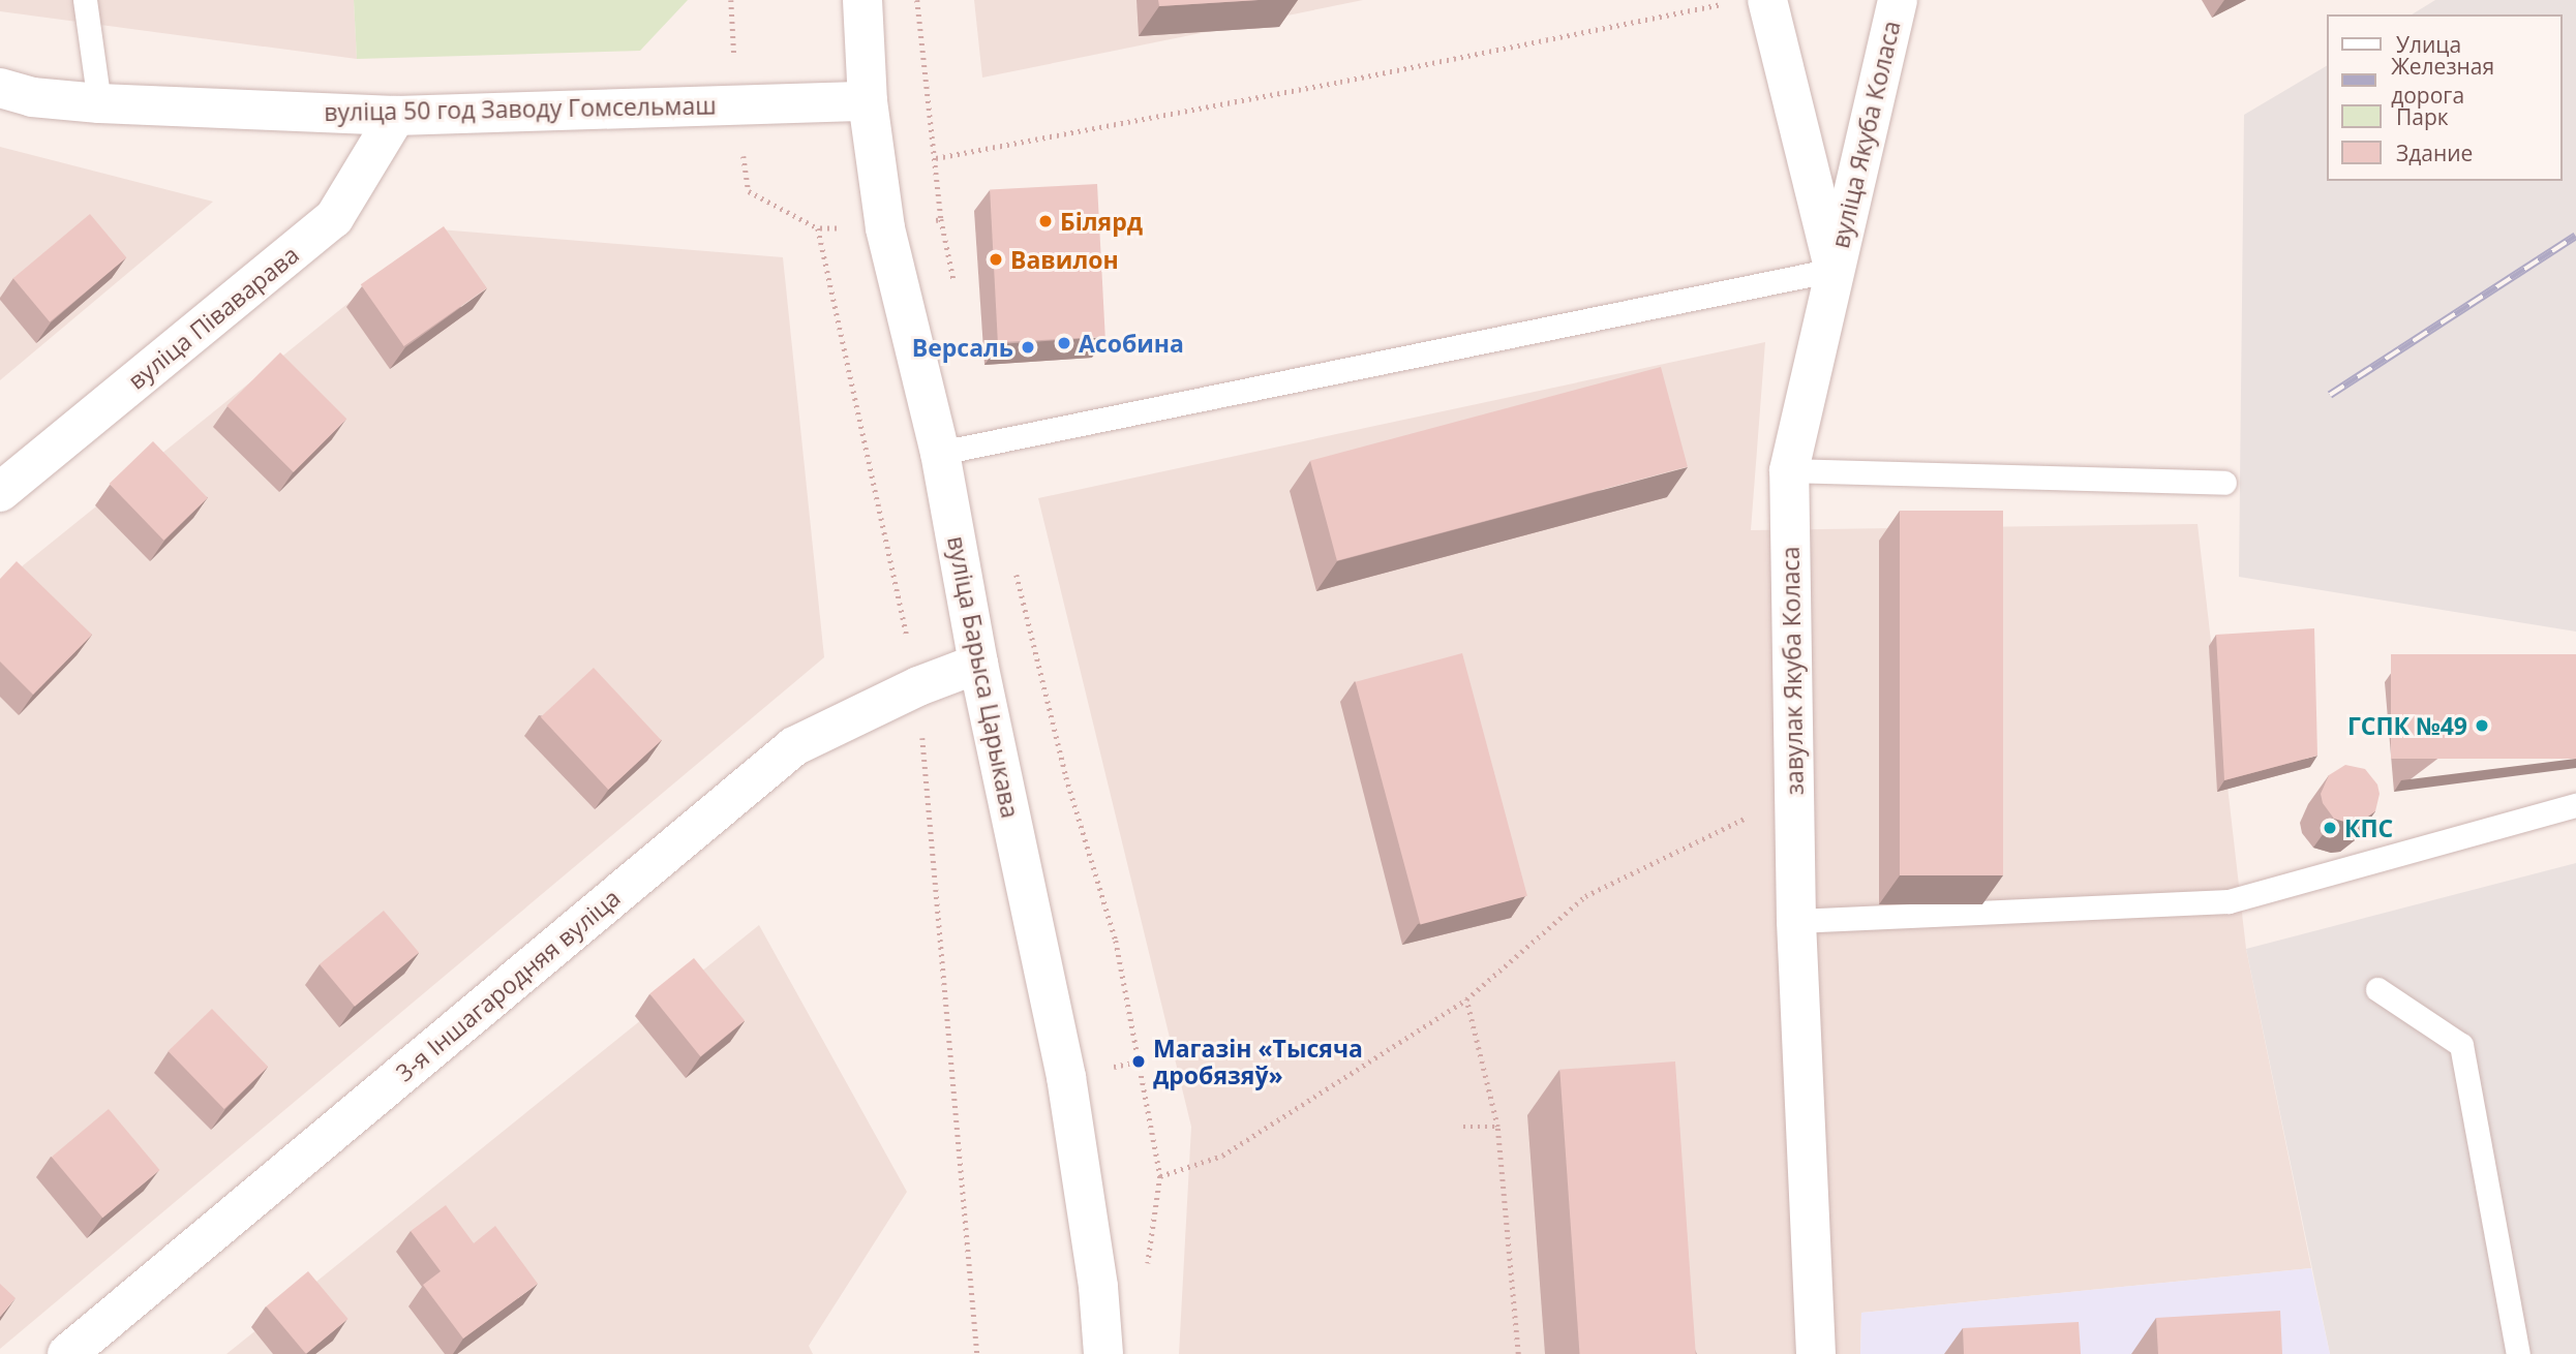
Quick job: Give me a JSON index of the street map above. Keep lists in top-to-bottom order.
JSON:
{
  "streets": {
    "street": [
      "вуліца 50 год Заводу Гомсельмаш",
      "вуліца Якуба Коласа",
      "вуліца Піваварава",
      "завулак Якуба Коласа",
      "вуліца Барыса Царыкава",
      "3-я Іншагародняя вуліца"
    ]
  },
  "crossings": [
    ["вуліца 50 год Заводу Гомсельмаш", "вуліца Піваварава"],
    ["вуліца 50 год Заводу Гомсельмаш", "вуліца Барыса Царыкава"],
    ["вуліца Якуба Коласа", "завулак Якуба Коласа"],
    ["вуліца Барыса Царыкава", "3-я Іншагародняя вуліца"]
  ],
  "places": [
    "Білярд",
    "Вавилон",
    "Асобина",
    "Версаль",
    "ГСПК №49",
    "КПС",
    "Магазін «Тысяча дробязяў»"
  ],
  "legend": [
    "Улица",
    "Железная дорога",
    "Парк",
    "Здание"
  ]
}
